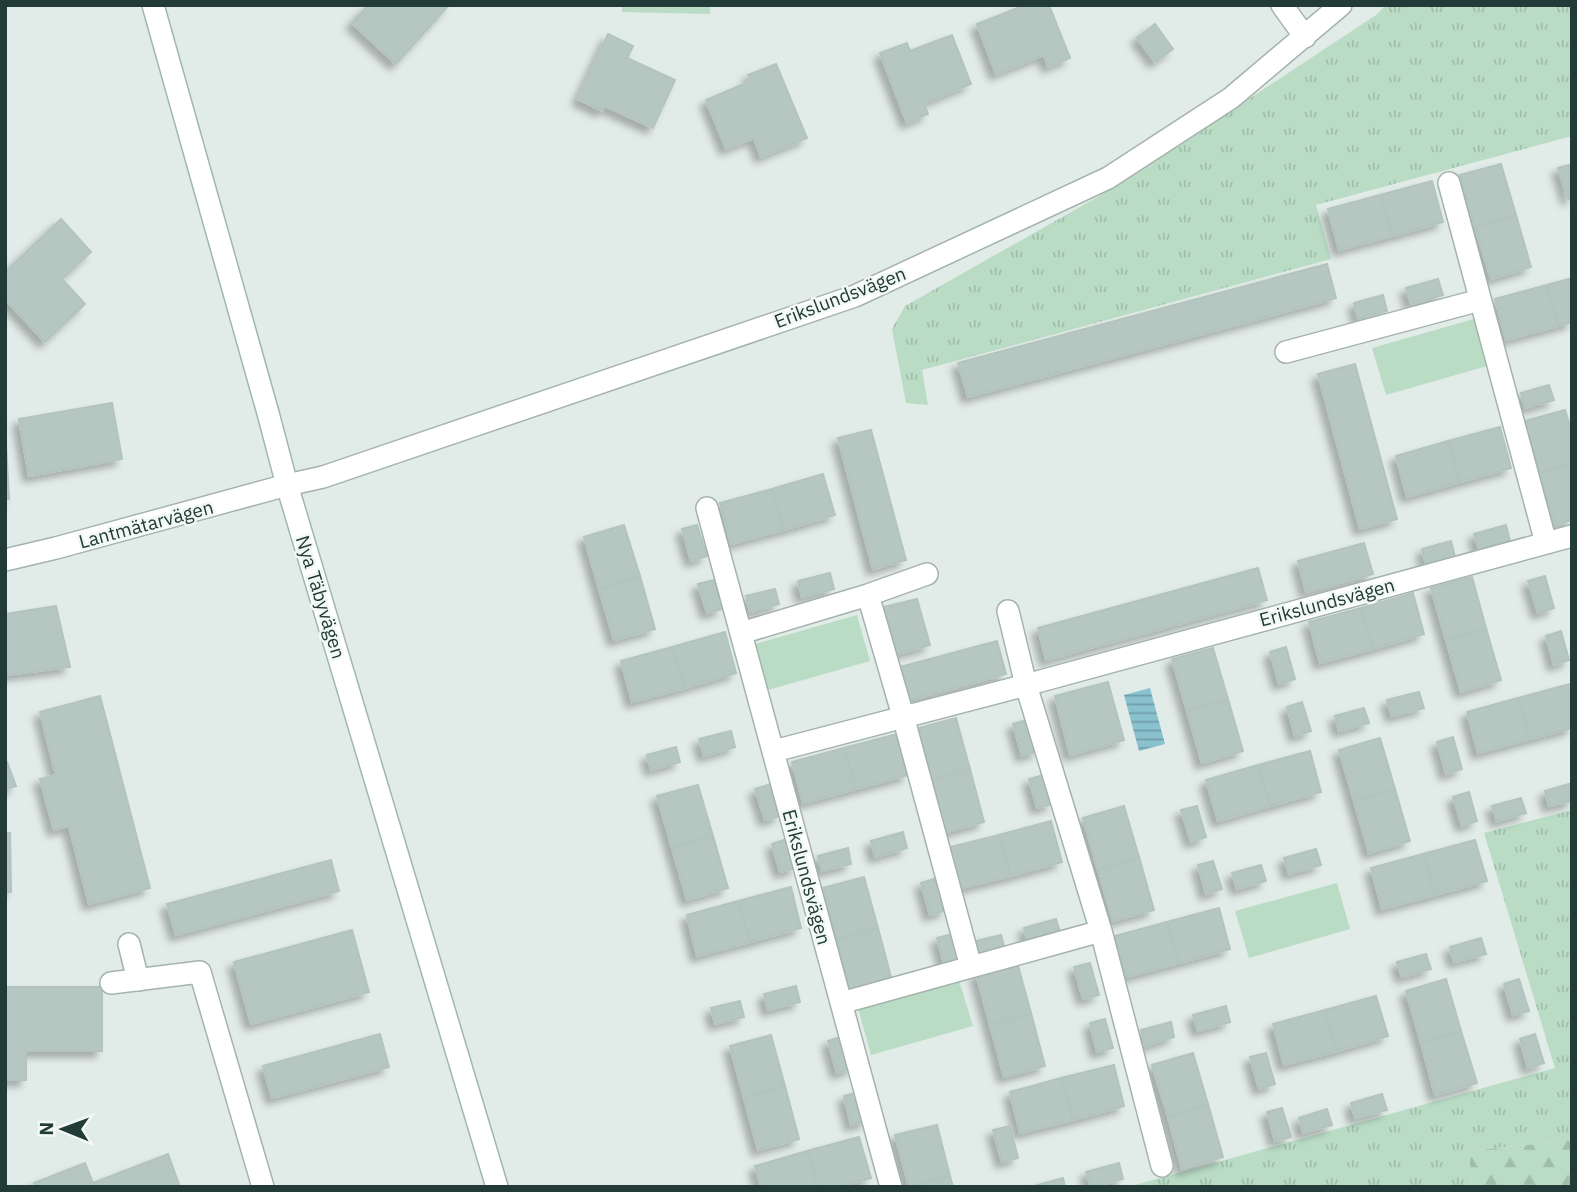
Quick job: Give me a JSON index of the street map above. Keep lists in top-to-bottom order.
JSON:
{
  "streets": {
    "street": ["Erikslundsvägen", "Lantmätarvägen", "Nya Täbyvägen"]
  },
  "crossings": [
    ["Erikslundsvägen", "Lantmätarvägen"],
    ["Erikslundsvägen", "Nya Täbyvägen"],
    ["Lantmätarvägen", "Nya Täbyvägen"]
  ],
  "north": "left"
}
